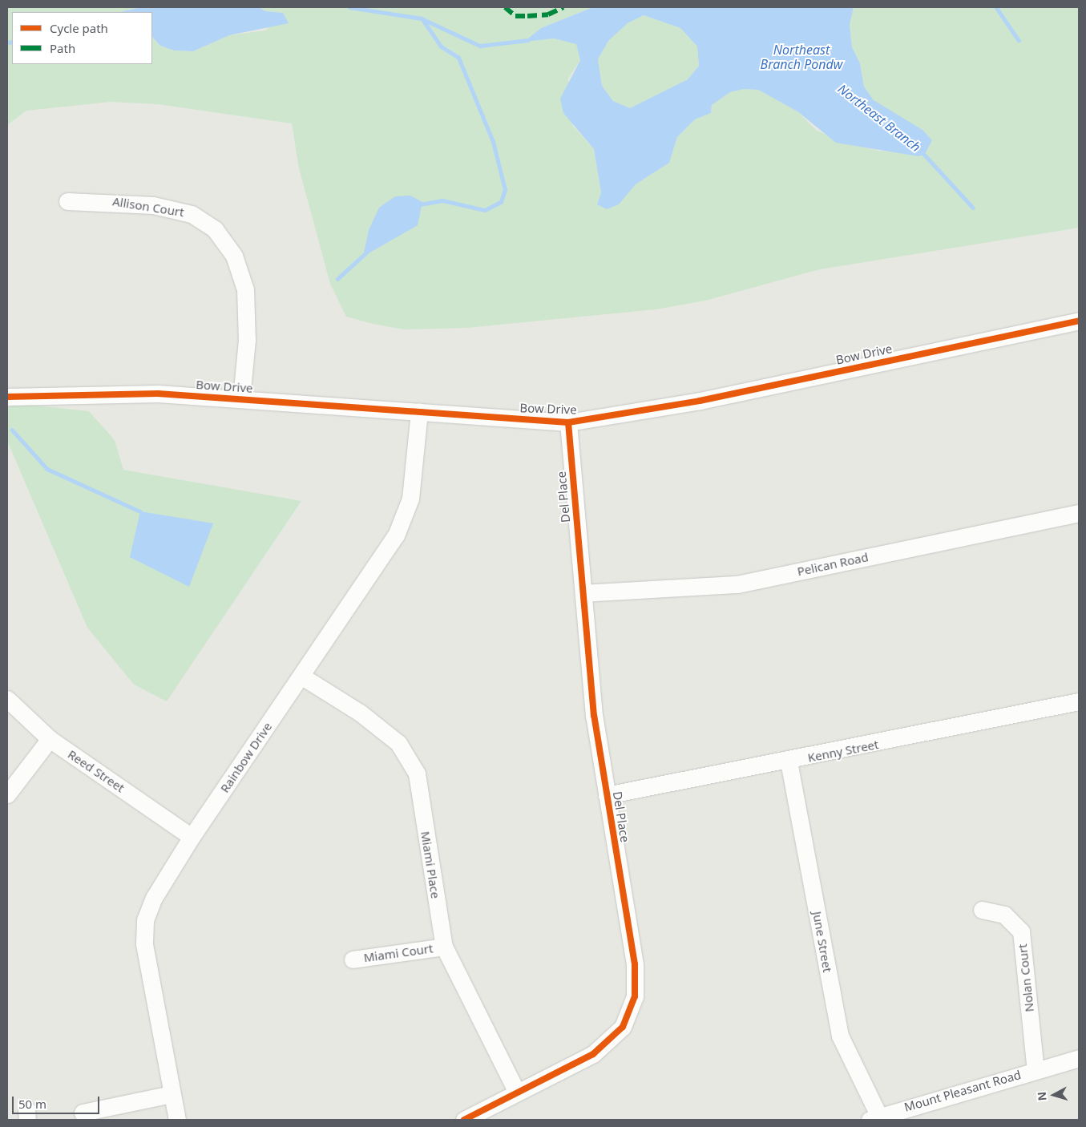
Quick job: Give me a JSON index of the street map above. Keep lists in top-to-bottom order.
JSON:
{
  "streets": {
    "street": [
      "Allison Court",
      "Bow Drive",
      "Del Place",
      "Pelican Road",
      "Kenny Street",
      "Rainbow Drive",
      "Reed Street",
      "Miami Place",
      "June Street",
      "Miami Court",
      "Nolan Court",
      "Mount Pleasant Road"
    ]
  },
  "crossings": [
    ["Allison Court", "Bow Drive"],
    ["Bow Drive", "Del Place"],
    ["Bow Drive", "Rainbow Drive"],
    ["Del Place", "Pelican Road"],
    ["Del Place", "Kenny Street"],
    ["Del Place", "Miami Place"],
    ["Kenny Street", "June Street"],
    ["Rainbow Drive", "Reed Street"],
    ["Rainbow Drive", "Miami Place"],
    ["Miami Place", "Miami Court"],
    ["June Street", "Mount Pleasant Road"],
    ["Nolan Court", "Mount Pleasant Road"]
  ],
  "water": ["Northeast Branch Pondw", "Northeast Branch"],
  "legend": ["Cycle path", "Path"],
  "scale_bar": "50 m",
  "north": "left"
}
